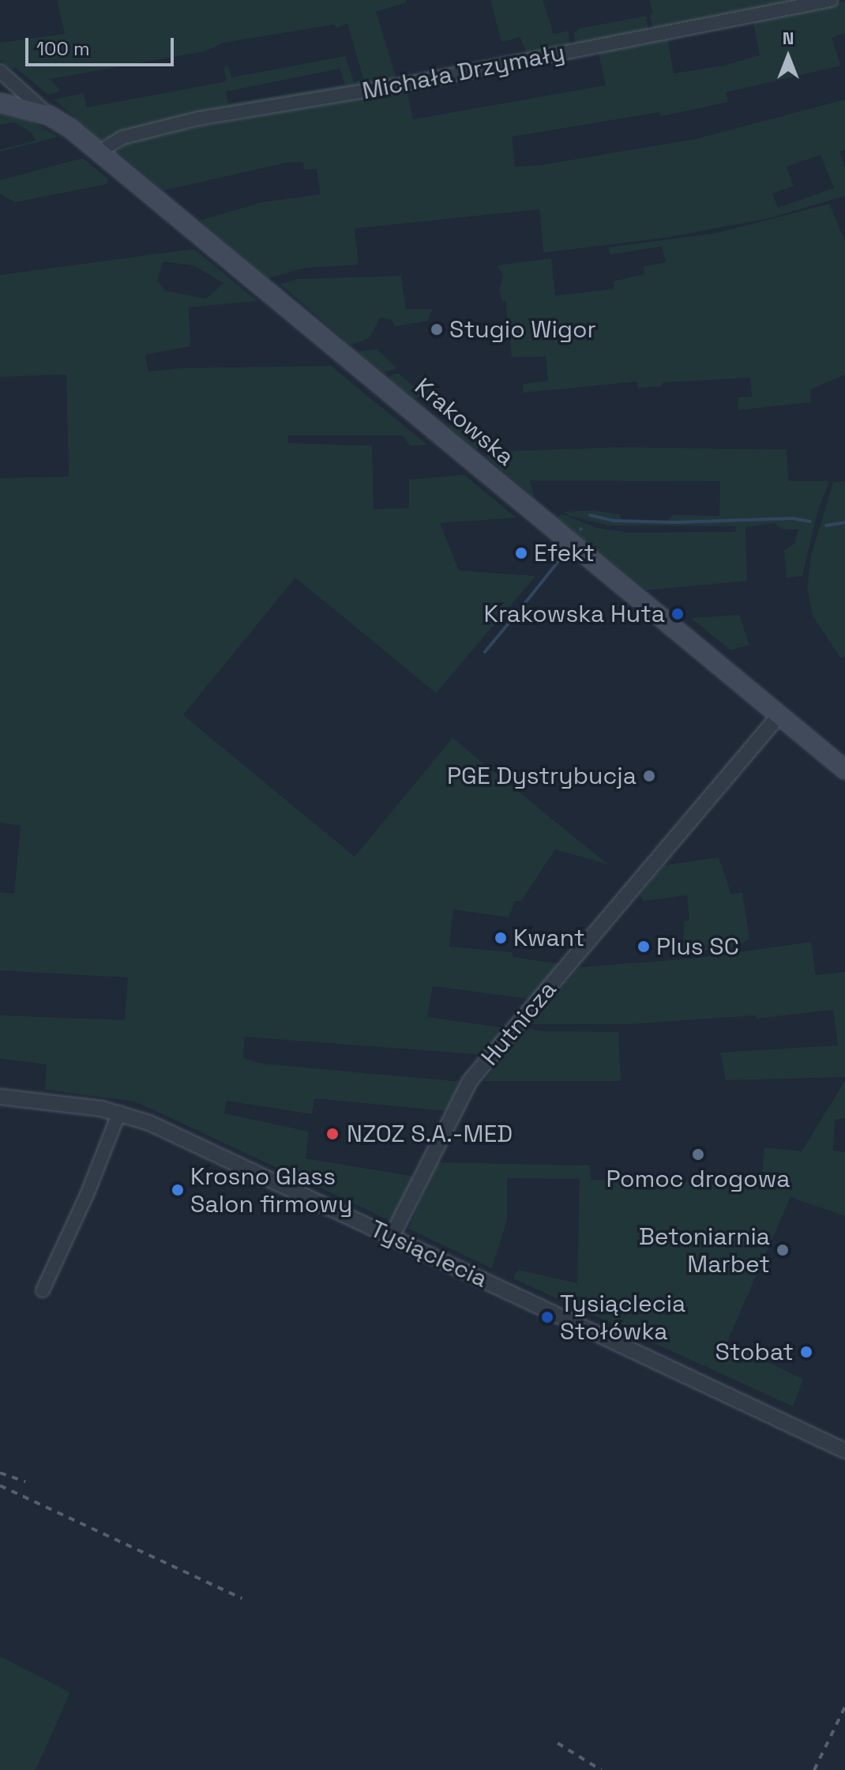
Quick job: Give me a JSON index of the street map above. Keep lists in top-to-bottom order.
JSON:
{
  "streets": {
    "main road": ["Krakowska"],
    "street": ["Michała Drzymały", "Hutnicza", "Tysiąclecia"]
  },
  "crossings": [
    ["Michała Drzymały", "Krakowska"],
    ["Krakowska", "Hutnicza"],
    ["Hutnicza", "Tysiąclecia"]
  ],
  "places": [
    "Stugio Wigor",
    "Efekt",
    "Krakowska Huta",
    "PGE Dystrybucja",
    "Kwant",
    "Plus SC",
    "NZOZ S.A.-MED",
    "Pomoc drogowa",
    "Krosno Glass Salon firmowy",
    "Betoniarnia Marbet",
    "Tysiąclecia Stołówka",
    "Stobat"
  ],
  "scale_bar": "100 m",
  "north": "top"
}
